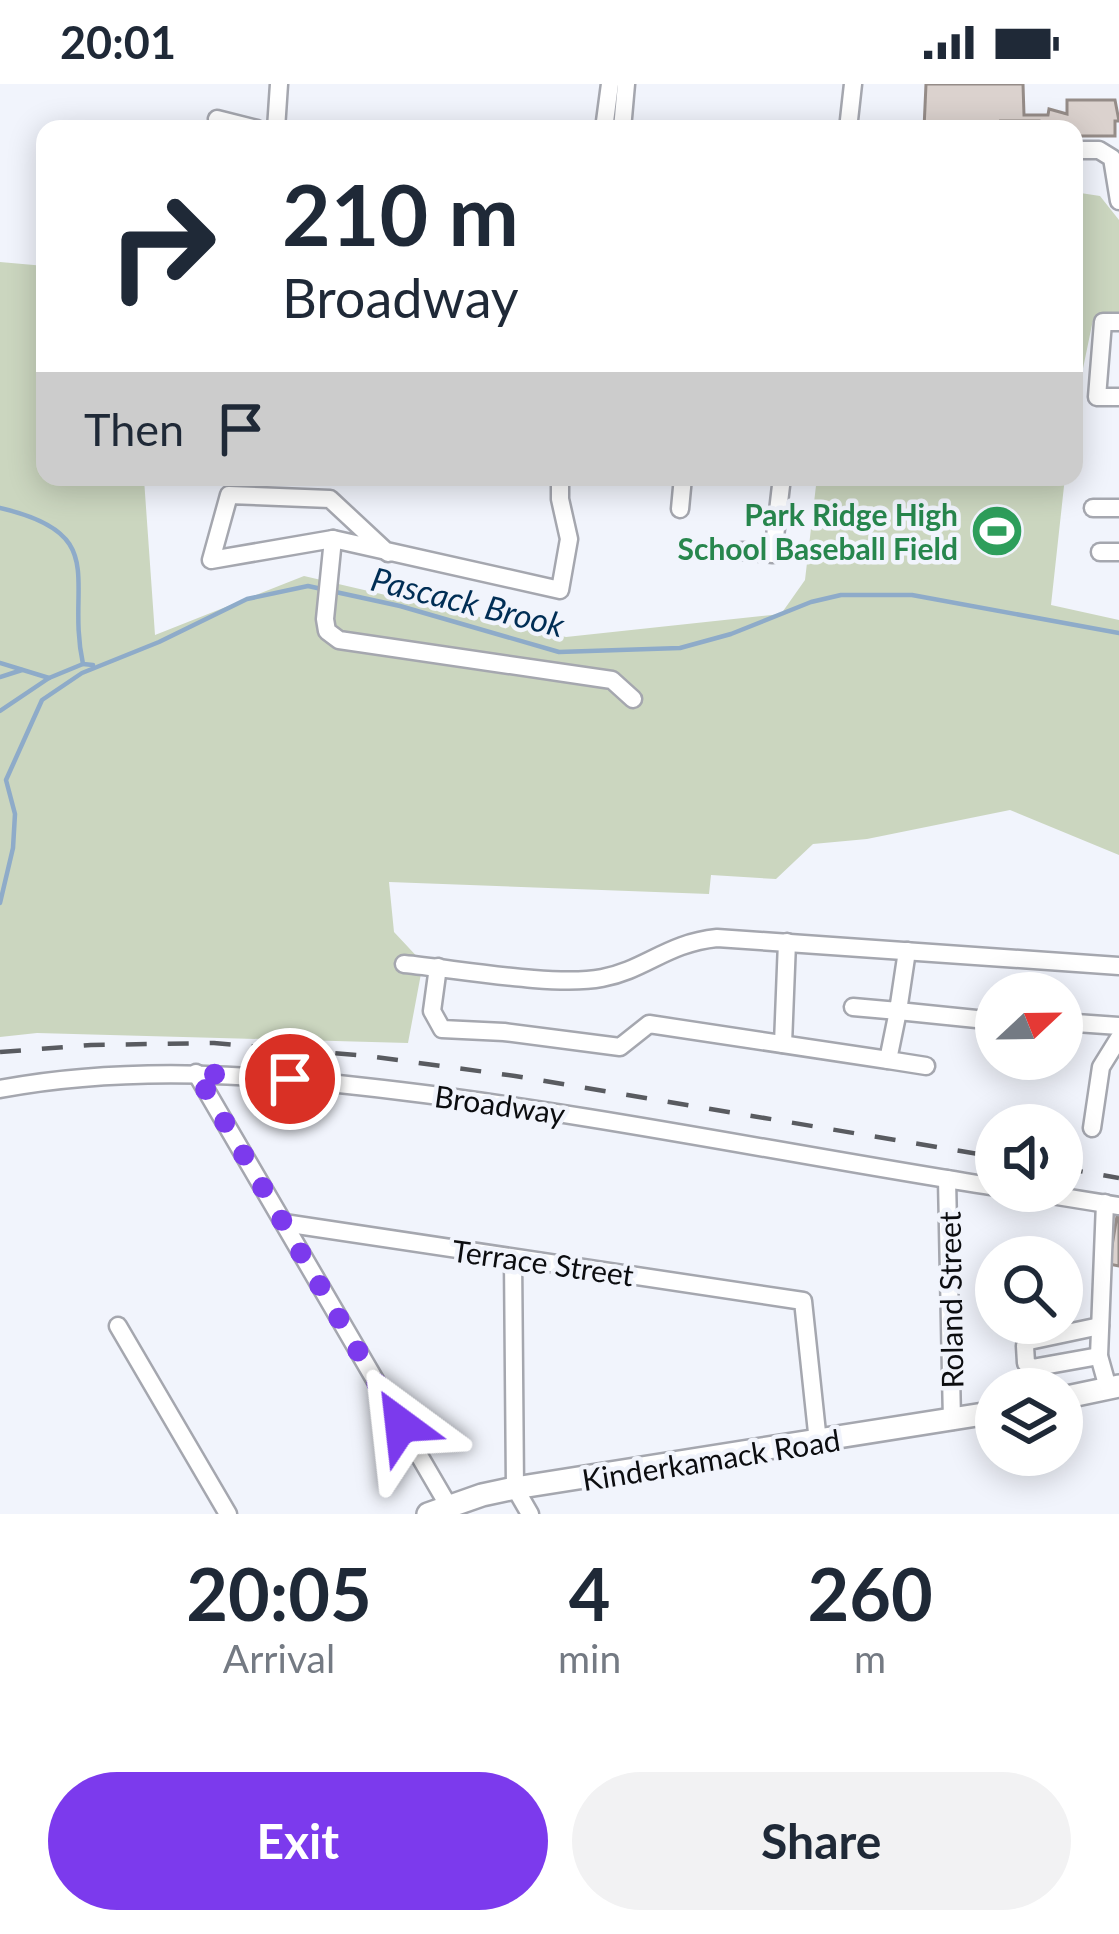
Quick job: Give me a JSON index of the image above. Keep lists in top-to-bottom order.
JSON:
{
  "streets": {
    "main road": ["Kinderkamack Road"],
    "street": ["Broadway", "Terrace Street", "Roland Street"]
  },
  "crossings": [
    ["Broadway", "Roland Street"],
    ["Terrace Street", "Kinderkamack Road"],
    ["Roland Street", "Kinderkamack Road"]
  ],
  "water": ["Pascack Brook"],
  "places": {
    "sports": ["Park Ridge High School Baseball Field"]
  },
  "north": "right",
  "page": {
    "status": "20:01",
    "turn": ["210 m", "Broadway"],
    "then": "Then",
    "eta": [
      "20:05",
      "Arrival",
      "4",
      "min",
      "260",
      "m"
    ],
    "buttons": ["Exit", "Share"]
  }
}
